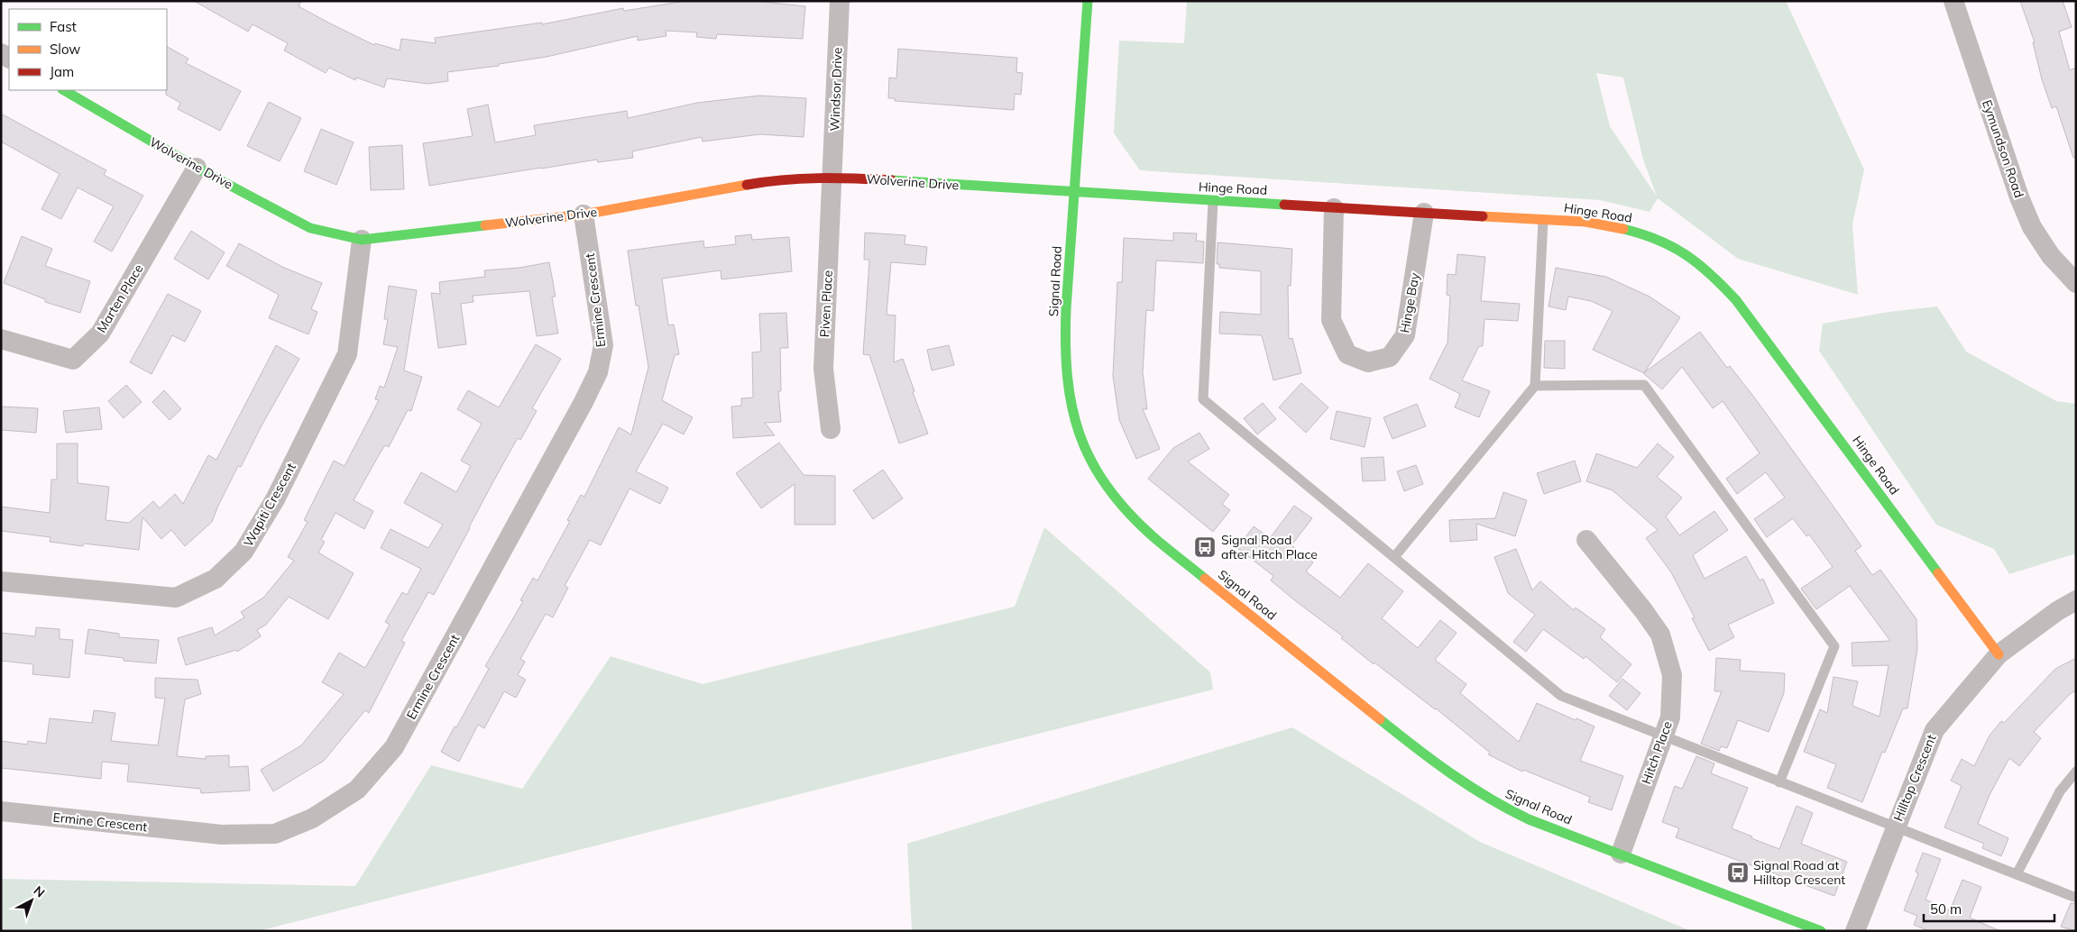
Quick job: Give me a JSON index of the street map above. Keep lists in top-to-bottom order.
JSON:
{
  "streets": {
    "street": [
      "Windsor Drive",
      "Eymundson Road",
      "Wolverine Drive",
      "Hinge Road",
      "Signal Road",
      "Marten Place",
      "Ermine Crescent",
      "Hinge Bay",
      "Piven Place",
      "Wapiti Crescent",
      "Hitch Place",
      "Hilltop Crescent"
    ]
  },
  "crossings": [
    ["Windsor Drive", "Wolverine Drive"],
    ["Windsor Drive", "Piven Place"],
    ["Wolverine Drive", "Hinge Road"],
    ["Wolverine Drive", "Signal Road"],
    ["Wolverine Drive", "Marten Place"],
    ["Wolverine Drive", "Ermine Crescent"],
    ["Wolverine Drive", "Piven Place"],
    ["Wolverine Drive", "Wapiti Crescent"],
    ["Hinge Road", "Signal Road"],
    ["Hinge Road", "Hinge Bay"],
    ["Hinge Road", "Hilltop Crescent"],
    ["Signal Road", "Hitch Place"]
  ],
  "places": {
    "bus stop": ["Signal Road after Hitch Place", "Signal Road at Hilltop Crescent"]
  },
  "legend": ["Fast", "Slow", "Jam"],
  "scale_bar": "50 m",
  "north": "top right"
}
